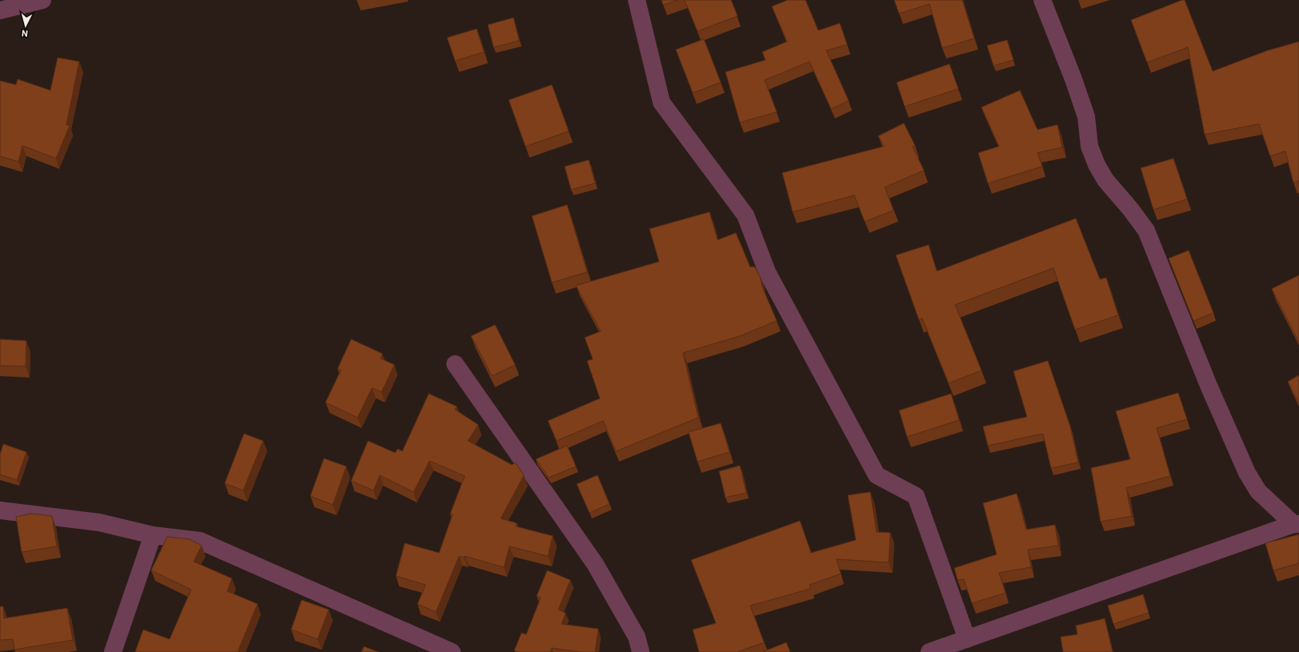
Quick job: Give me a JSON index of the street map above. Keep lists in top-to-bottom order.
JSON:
{
  "north": "bottom"
}
